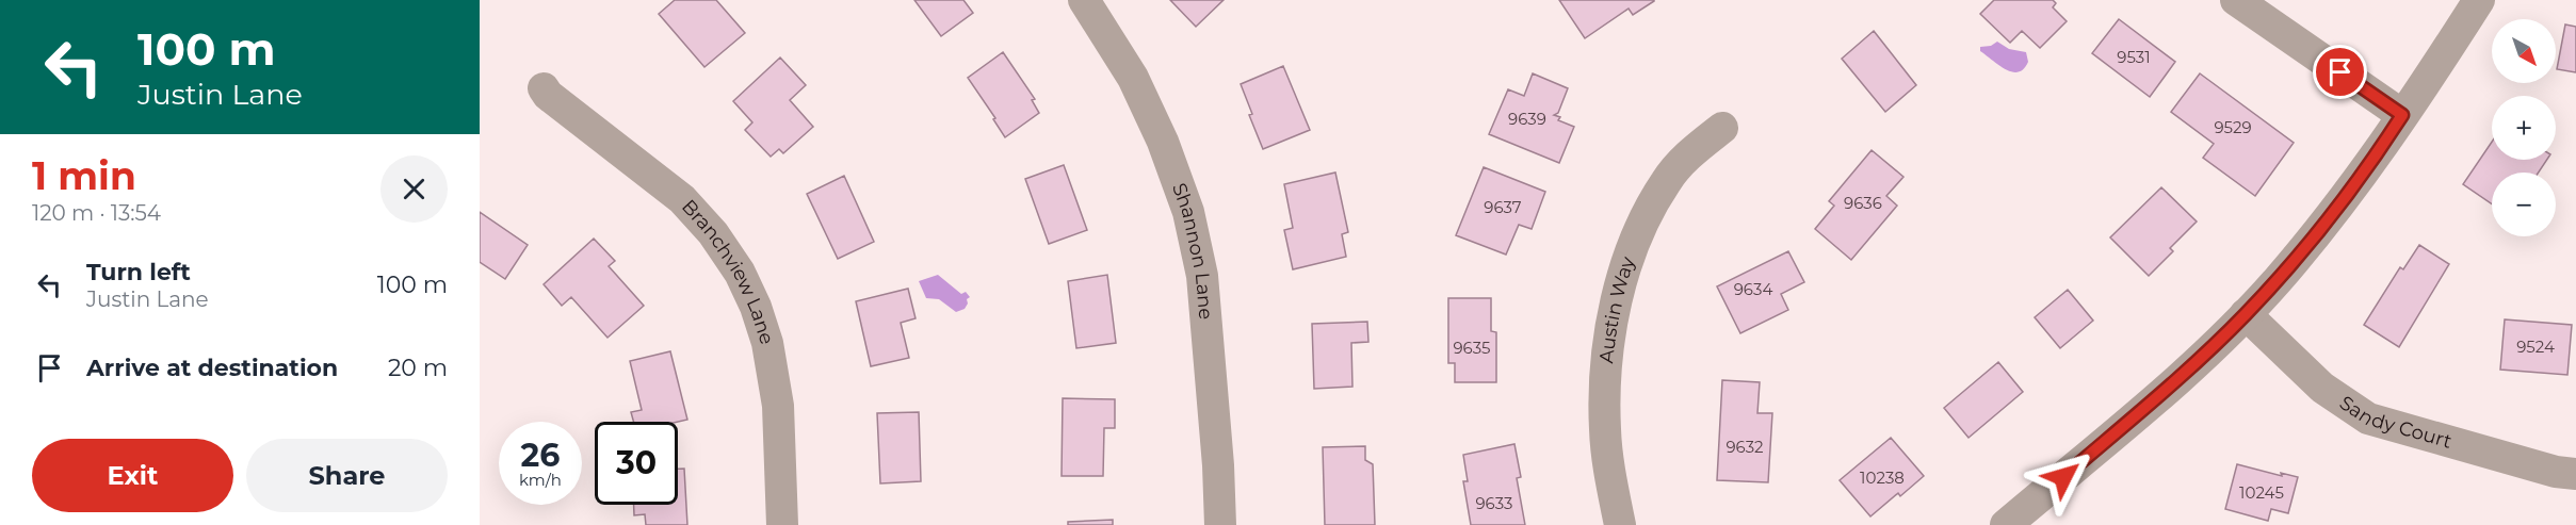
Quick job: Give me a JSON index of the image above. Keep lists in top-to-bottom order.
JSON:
{
  "streets": {
    "street": [
      "Shannon Lane",
      "Branchview Lane",
      "Austin Way",
      "Sandy Court"
    ]
  },
  "house_numbers": [
    "9531",
    "9639",
    "9529",
    "9636",
    "9637",
    "9634",
    "9524",
    "9635",
    "9632",
    "10238",
    "10245",
    "9633"
  ],
  "north": "bottom right",
  "page": {
    "turn": ["100 m", "Justin Lane"],
    "map_buttons": ["+", "−"],
    "heading": ["1 min", "120 m · 13:54"],
    "list": [
      {
        "name": "Turn left",
        "note": "Justin Lane",
        "value": "100 m"
      },
      {
        "name": "Arrive at destination",
        "value": "20 m"
      }
    ],
    "speed": "26 km/h",
    "limit": "30",
    "buttons": ["Exit", "Share"]
  }
}
